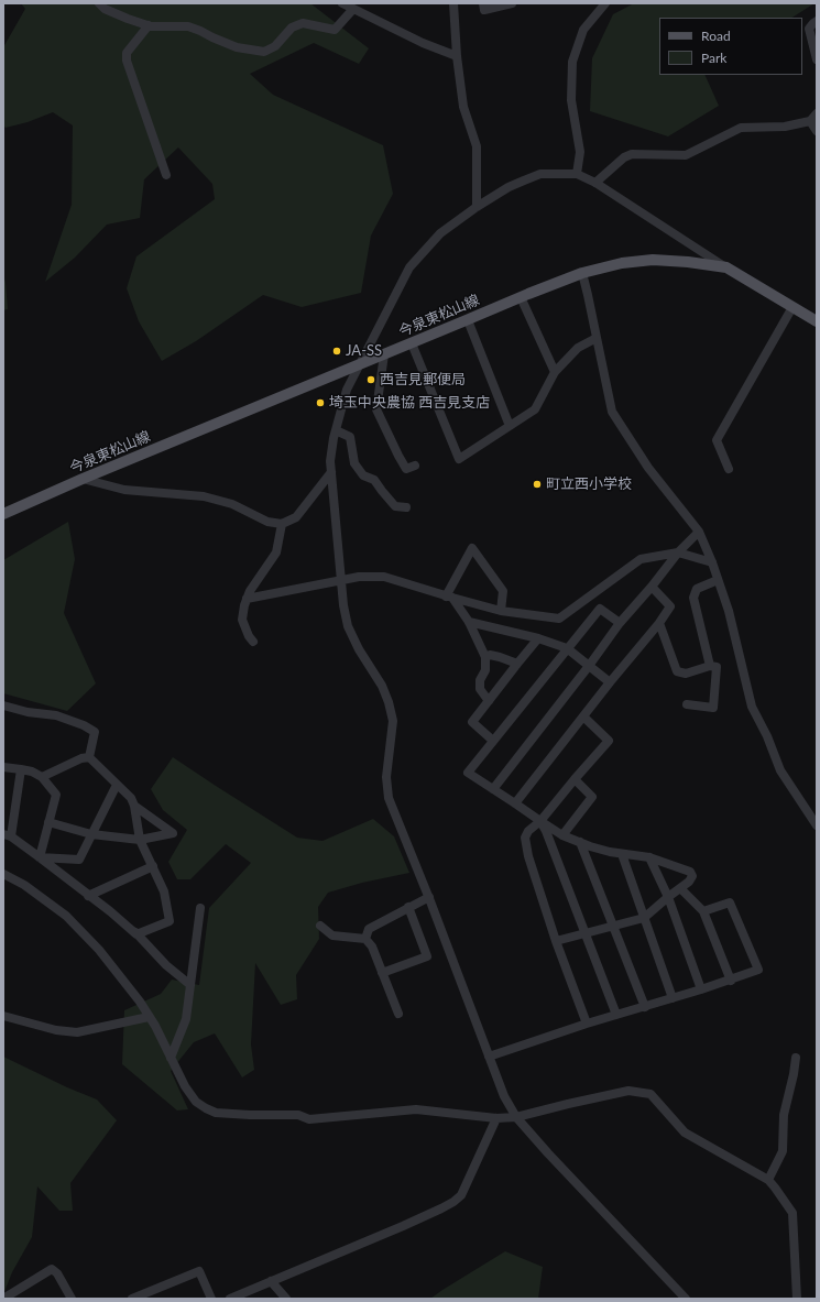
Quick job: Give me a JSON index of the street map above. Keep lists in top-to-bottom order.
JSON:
{
  "streets": {
    "main road": ["今泉東松山線"]
  },
  "places": [
    "JA-SS",
    "西吉見郵便局",
    "埼玉中央農協 西吉見支店",
    "町立西小学校"
  ],
  "legend": ["Road", "Park"]
}
